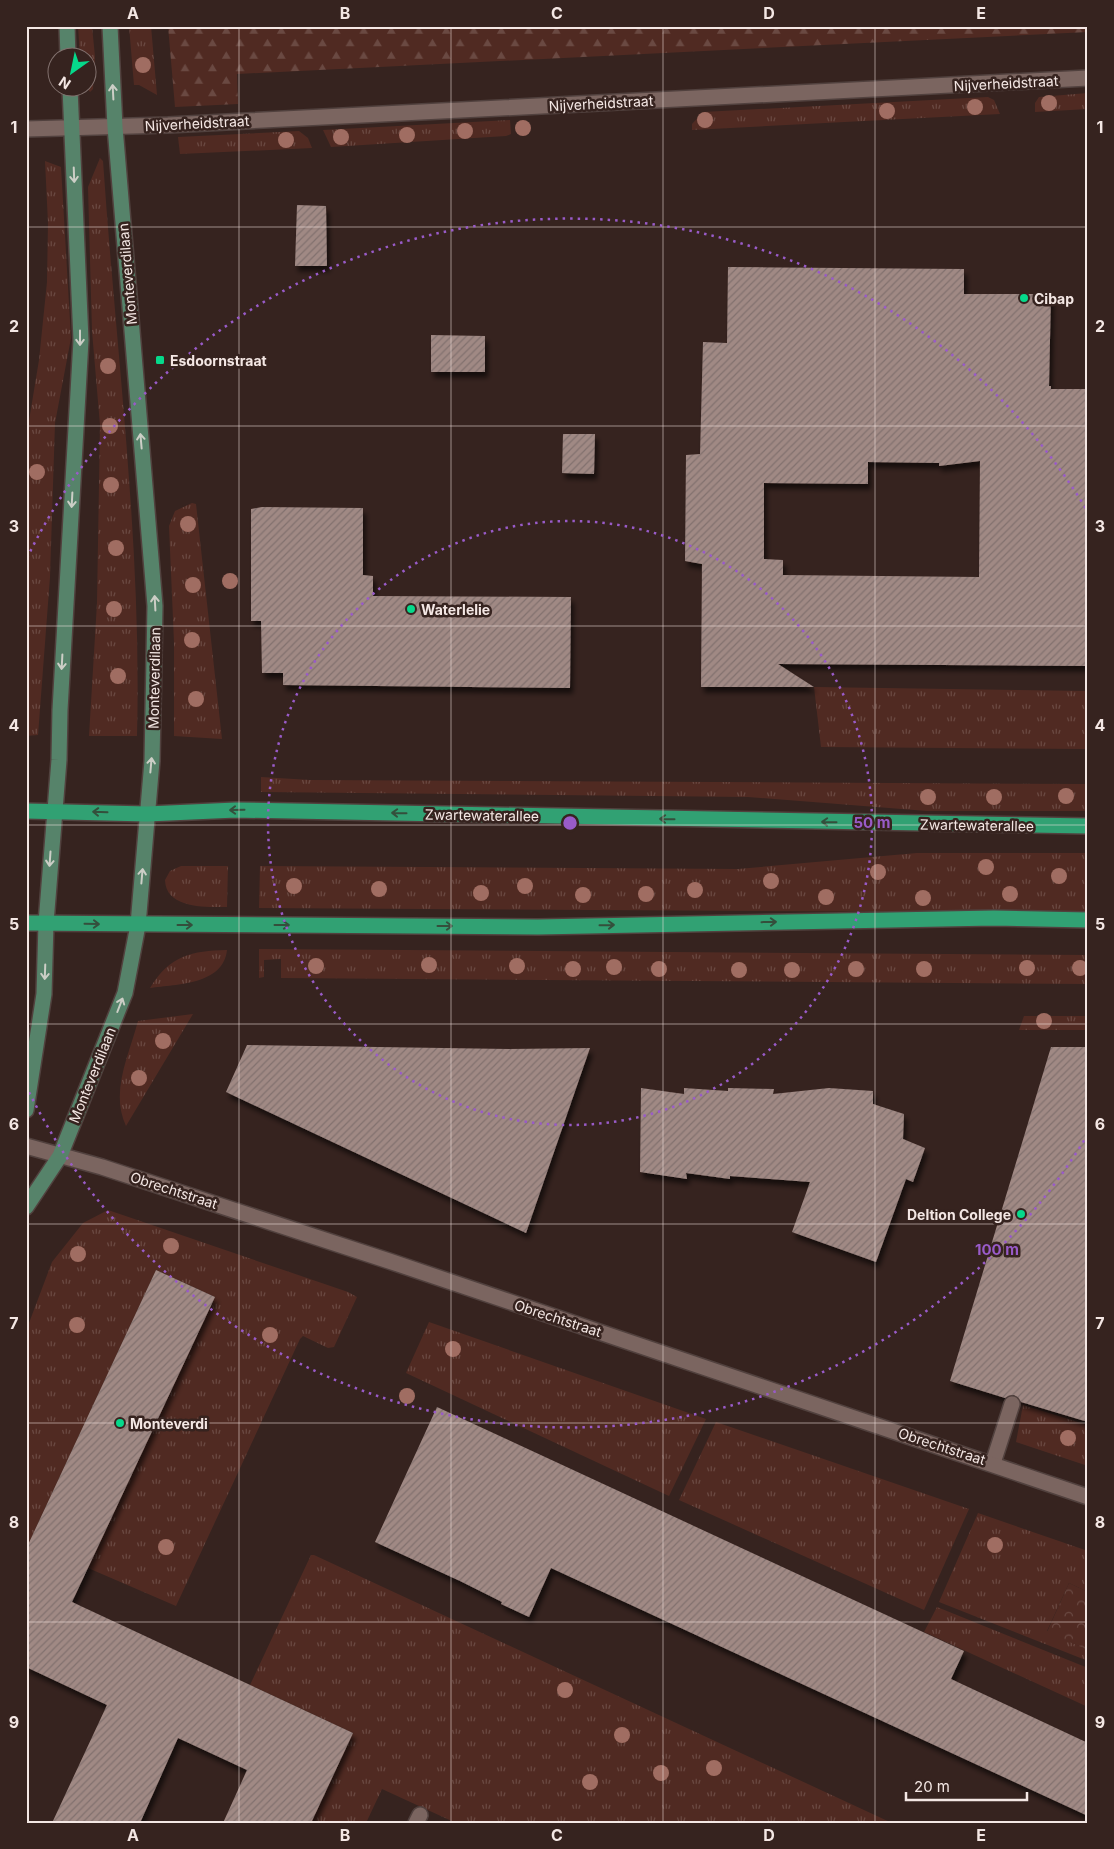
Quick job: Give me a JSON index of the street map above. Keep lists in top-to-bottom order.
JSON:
{
  "streets": {
    "main road": ["Zwartewaterallee"],
    "street": ["Nijverheidstraat", "Monteverdilaan", "Obrechtstraat"]
  },
  "crossings": [
    ["Nijverheidstraat", "Monteverdilaan"],
    ["Monteverdilaan", "Zwartewaterallee"],
    ["Monteverdilaan", "Obrechtstraat"]
  ],
  "places": {
    "other": [
      "Cibap",
      "Waterlelie",
      "Deltion College",
      "Monteverdi"
    ],
    "transit": ["Esdoornstraat"]
  },
  "scale_bar": "20 m",
  "north": "bottom left",
  "grid": {
    "columns": [
      "A",
      "B",
      "C",
      "D",
      "E"
    ],
    "rows": [
      "1",
      "2",
      "3",
      "4",
      "5",
      "6",
      "7",
      "8",
      "9"
    ]
  },
  "rings": ["50 m", "100 m"]
}
